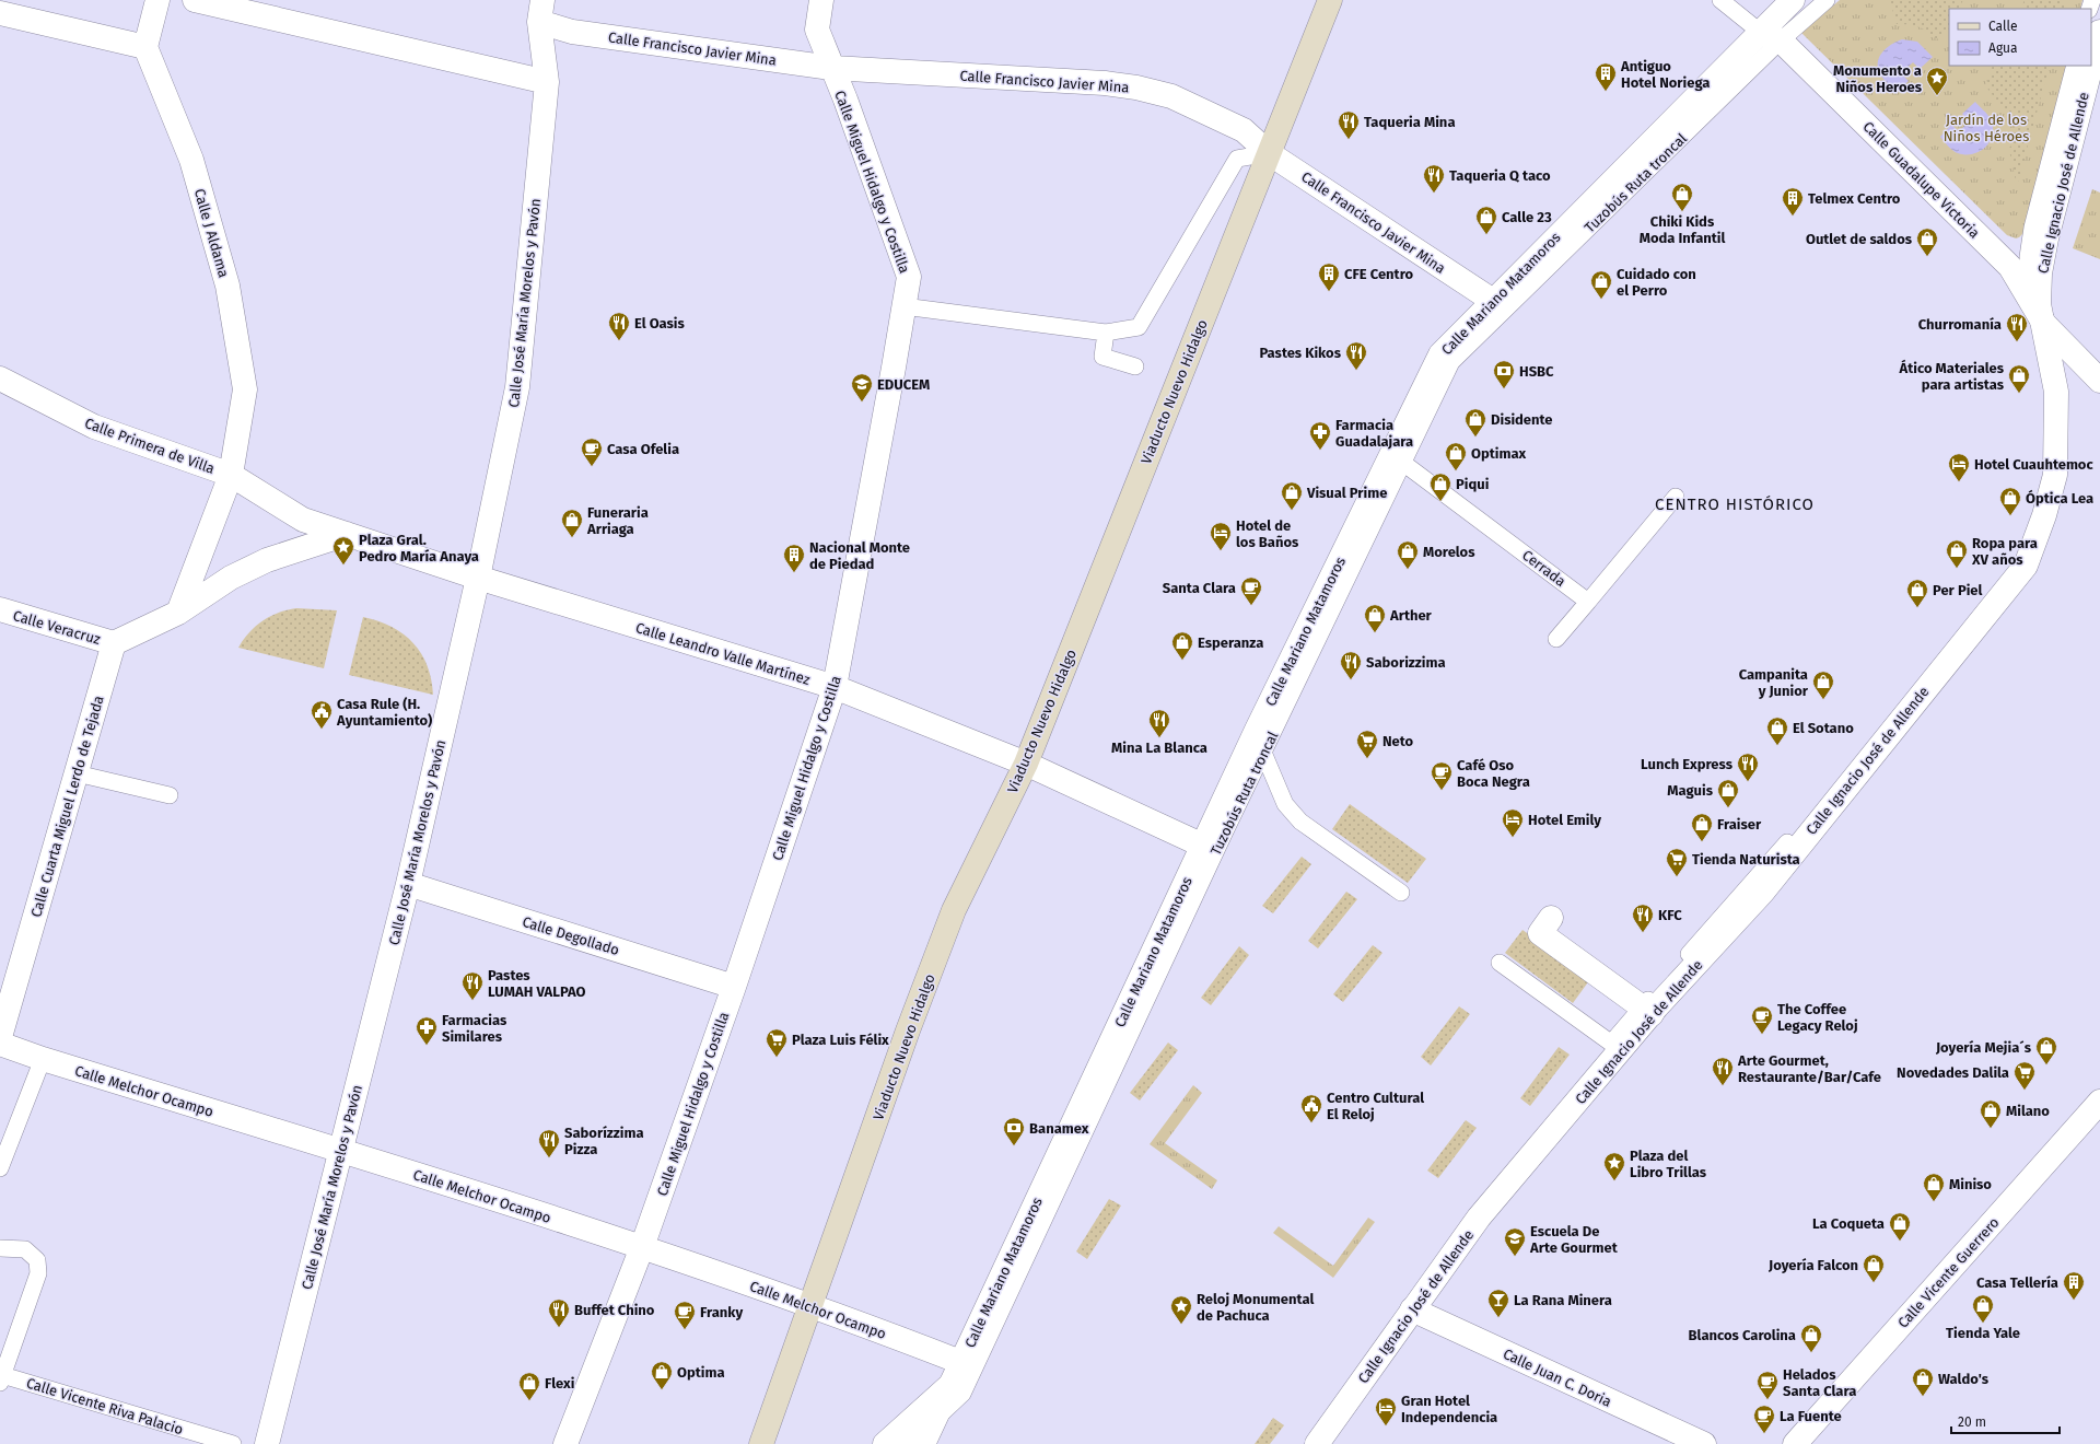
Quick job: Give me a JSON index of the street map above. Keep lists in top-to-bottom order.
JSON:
{
  "streets": {
    "main road": ["Viaducto Nuevo Hidalgo"],
    "street": [
      "Calle Francisco Javier Mina",
      "Calle Guadalupe Victoria",
      "Calle Miguel Hidalgo y Costilla",
      "Calle Ignacio José de Allende",
      "Calle J Aldama",
      "Calle Mariano Matamoros",
      "Calle José María Morelos y Pavón",
      "Calle Primera de Villa",
      "Calle Veracruz",
      "Calle Leandro Valle Martínez",
      "Calle Cuarta Miguel Lerdo de Tejada",
      "Calle Degollado",
      "Calle Melchor Ocampo",
      "Calle Vicente Guerrero",
      "Calle Juan C. Doria"
    ],
    "lane": ["Tuzobús Ruta troncal", "Cerrada", "Calle Vicente Riva Palacio"]
  },
  "crossings": [
    ["Calle Francisco Javier Mina", "Calle Miguel Hidalgo y Costilla"],
    ["Calle Francisco Javier Mina", "Calle Mariano Matamoros"],
    ["Calle Francisco Javier Mina", "Calle José María Morelos y Pavón"],
    ["Calle Francisco Javier Mina", "Viaducto Nuevo Hidalgo"],
    ["Calle Guadalupe Victoria", "Tuzobús Ruta troncal"],
    ["Calle Guadalupe Victoria", "Calle Ignacio José de Allende"],
    ["Calle Guadalupe Victoria", "Calle Mariano Matamoros"],
    ["Calle Miguel Hidalgo y Costilla", "Calle Leandro Valle Martínez"],
    ["Calle Miguel Hidalgo y Costilla", "Calle Degollado"],
    ["Calle Miguel Hidalgo y Costilla", "Calle Melchor Ocampo"],
    ["Tuzobús Ruta troncal", "Calle Mariano Matamoros"],
    ["Tuzobús Ruta troncal", "Cerrada"],
    ["Calle Ignacio José de Allende", "Calle Juan C. Doria"],
    ["Calle J Aldama", "Calle Primera de Villa"],
    ["Calle Mariano Matamoros", "Cerrada"],
    ["Calle Mariano Matamoros", "Calle Leandro Valle Martínez"],
    ["Calle Mariano Matamoros", "Calle Melchor Ocampo"],
    ["Calle José María Morelos y Pavón", "Calle Leandro Valle Martínez"],
    ["Calle José María Morelos y Pavón", "Calle Degollado"],
    ["Calle José María Morelos y Pavón", "Calle Melchor Ocampo"],
    ["Viaducto Nuevo Hidalgo", "Calle Leandro Valle Martínez"],
    ["Viaducto Nuevo Hidalgo", "Calle Melchor Ocampo"],
    ["Calle Primera de Villa", "Calle Leandro Valle Martínez"],
    ["Calle Veracruz", "Calle Cuarta Miguel Lerdo de Tejada"]
  ],
  "districts": ["CENTRO HISTÓRICO"],
  "parks": ["Jardín de los Niños Héroes"],
  "places": {
    "building": [
      "Antiguo Hotel Noriega",
      "Telmex Centro",
      "CFE Centro",
      "Nacional Monte de Piedad",
      "Casa Tellería"
    ],
    "place": [
      "Monumento a Niños Heroes",
      "Plaza Gral. Pedro María Anaya",
      "Plaza del Libro Trillas",
      "Reloj Monumental de Pachuca"
    ],
    "restaurant": [
      "Taqueria Mina",
      "Taqueria Q taco",
      "El Oasis",
      "Churromanía",
      "Pastes Kikos",
      "Saborizzima",
      "Mina La Blanca",
      "Lunch Express",
      "KFC",
      "Pastes LUMAH VALPAO",
      "Arte Gourmet, Restaurante/Bar/Cafe",
      "Saborízzima Pizza",
      "Buffet Chino"
    ],
    "shop": [
      "Chiki Kids Moda Infantil",
      "Calle 23",
      "Outlet de saldos",
      "Cuidado con el Perro",
      "Ático Materiales para artistas",
      "Disidente",
      "Optimax",
      "Piqui",
      "Visual Prime",
      "Óptica Lea",
      "Funeraria Arriaga",
      "Ropa para XV años",
      "Morelos",
      "Per Piel",
      "Arther",
      "Esperanza",
      "Campanita y Junior",
      "El Sotano",
      "Maguis",
      "Fraiser",
      "Joyería Mejia´s",
      "Milano",
      "Miniso",
      "La Coqueta",
      "Joyería Falcon",
      "Tienda Yale",
      "Blancos Carolina",
      "Optima",
      "Waldo's",
      "Flexi"
    ],
    "bank": ["HSBC", "Banamex"],
    "school or university": ["EDUCEM", "Escuela De Arte Gourmet"],
    "pharmacy": ["Farmacia Guadalajara", "Farmacias Similares"],
    "cafe": [
      "Casa Ofelia",
      "Santa Clara",
      "Café Oso Boca Negra",
      "The Coffee Legacy Reloj",
      "Franky",
      "Helados Santa Clara",
      "La Fuente"
    ],
    "hotel": [
      "Hotel Cuauhtemoc",
      "Hotel de los Baños",
      "Hotel Emily",
      "Gran Hotel Independencia"
    ],
    "public building": ["Casa Rule (H. Ayuntamiento)", "Centro Cultural El Reloj"],
    "supermarket": [
      "Neto",
      "Tienda Naturista",
      "Plaza Luis Félix",
      "Novedades Dalila"
    ],
    "bar": ["La Rana Minera"]
  },
  "legend": ["Calle", "Agua"],
  "scale_bar": "20 m"
}
